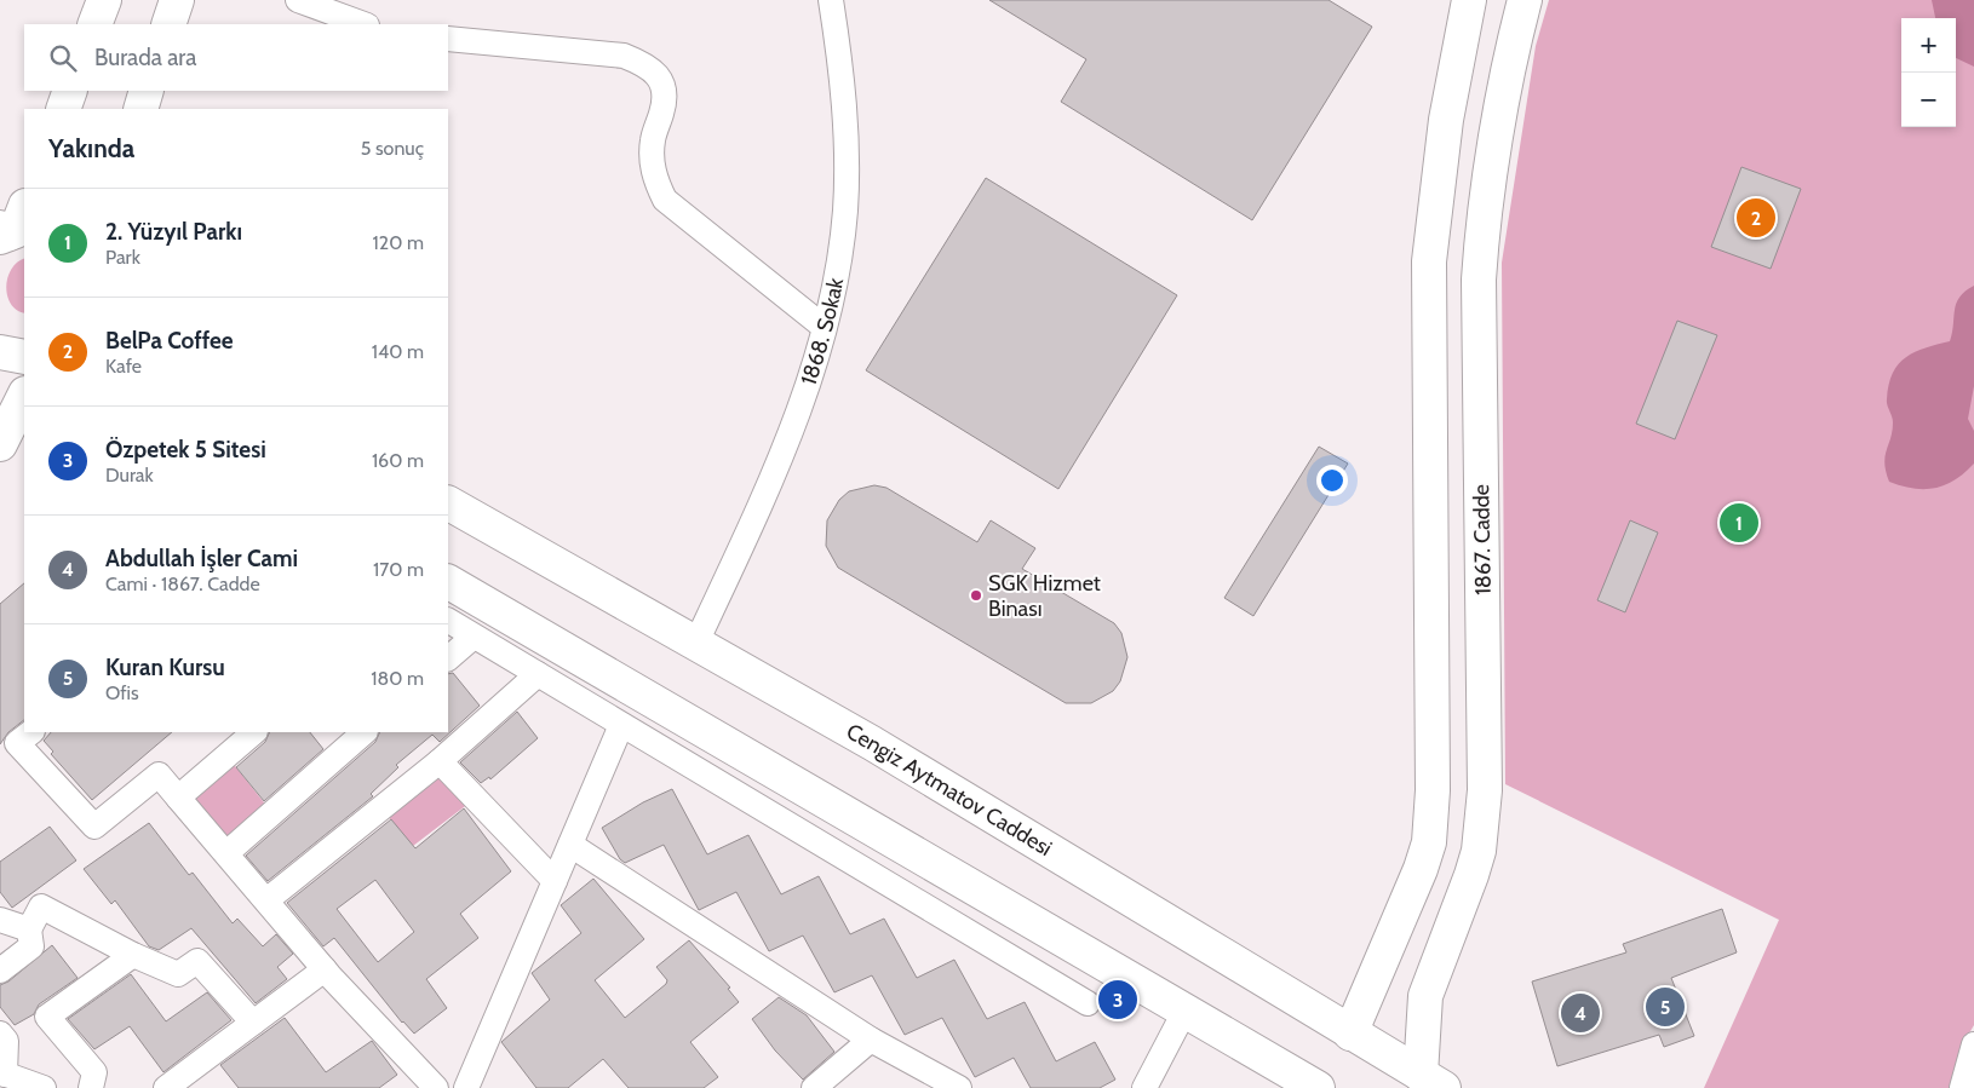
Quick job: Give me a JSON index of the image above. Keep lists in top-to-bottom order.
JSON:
{
  "streets": {
    "main road": ["1867. Cadde", "Cengiz Aytmatov Caddesi"],
    "street": ["1868. Sokak"]
  },
  "crossings": [
    ["1868. Sokak", "Cengiz Aytmatov Caddesi"],
    ["1867. Cadde", "Cengiz Aytmatov Caddesi"]
  ],
  "places": ["SGK Hizmet Binası"],
  "page": {
    "map_buttons": ["+", "−"],
    "search": "Burada ara",
    "heading": ["Yakında", "5 sonuç"],
    "list": [
      {
        "mark": "1",
        "name": "2. Yüzyıl Parkı",
        "note": "Park",
        "value": "120 m"
      },
      {
        "mark": "2",
        "name": "BelPa Coffee",
        "note": "Kafe",
        "value": "140 m"
      },
      {
        "mark": "3",
        "name": "Özpetek 5 Sitesi",
        "note": "Durak",
        "value": "160 m"
      },
      {
        "mark": "4",
        "name": "Abdullah İşler Cami",
        "note": "Cami · 1867. Cadde",
        "value": "170 m"
      },
      {
        "mark": "5",
        "name": "Kuran Kursu",
        "note": "Ofis",
        "value": "180 m"
      }
    ],
    "pins": [
      "2",
      "1",
      "3",
      "5",
      "4"
    ]
  }
}
